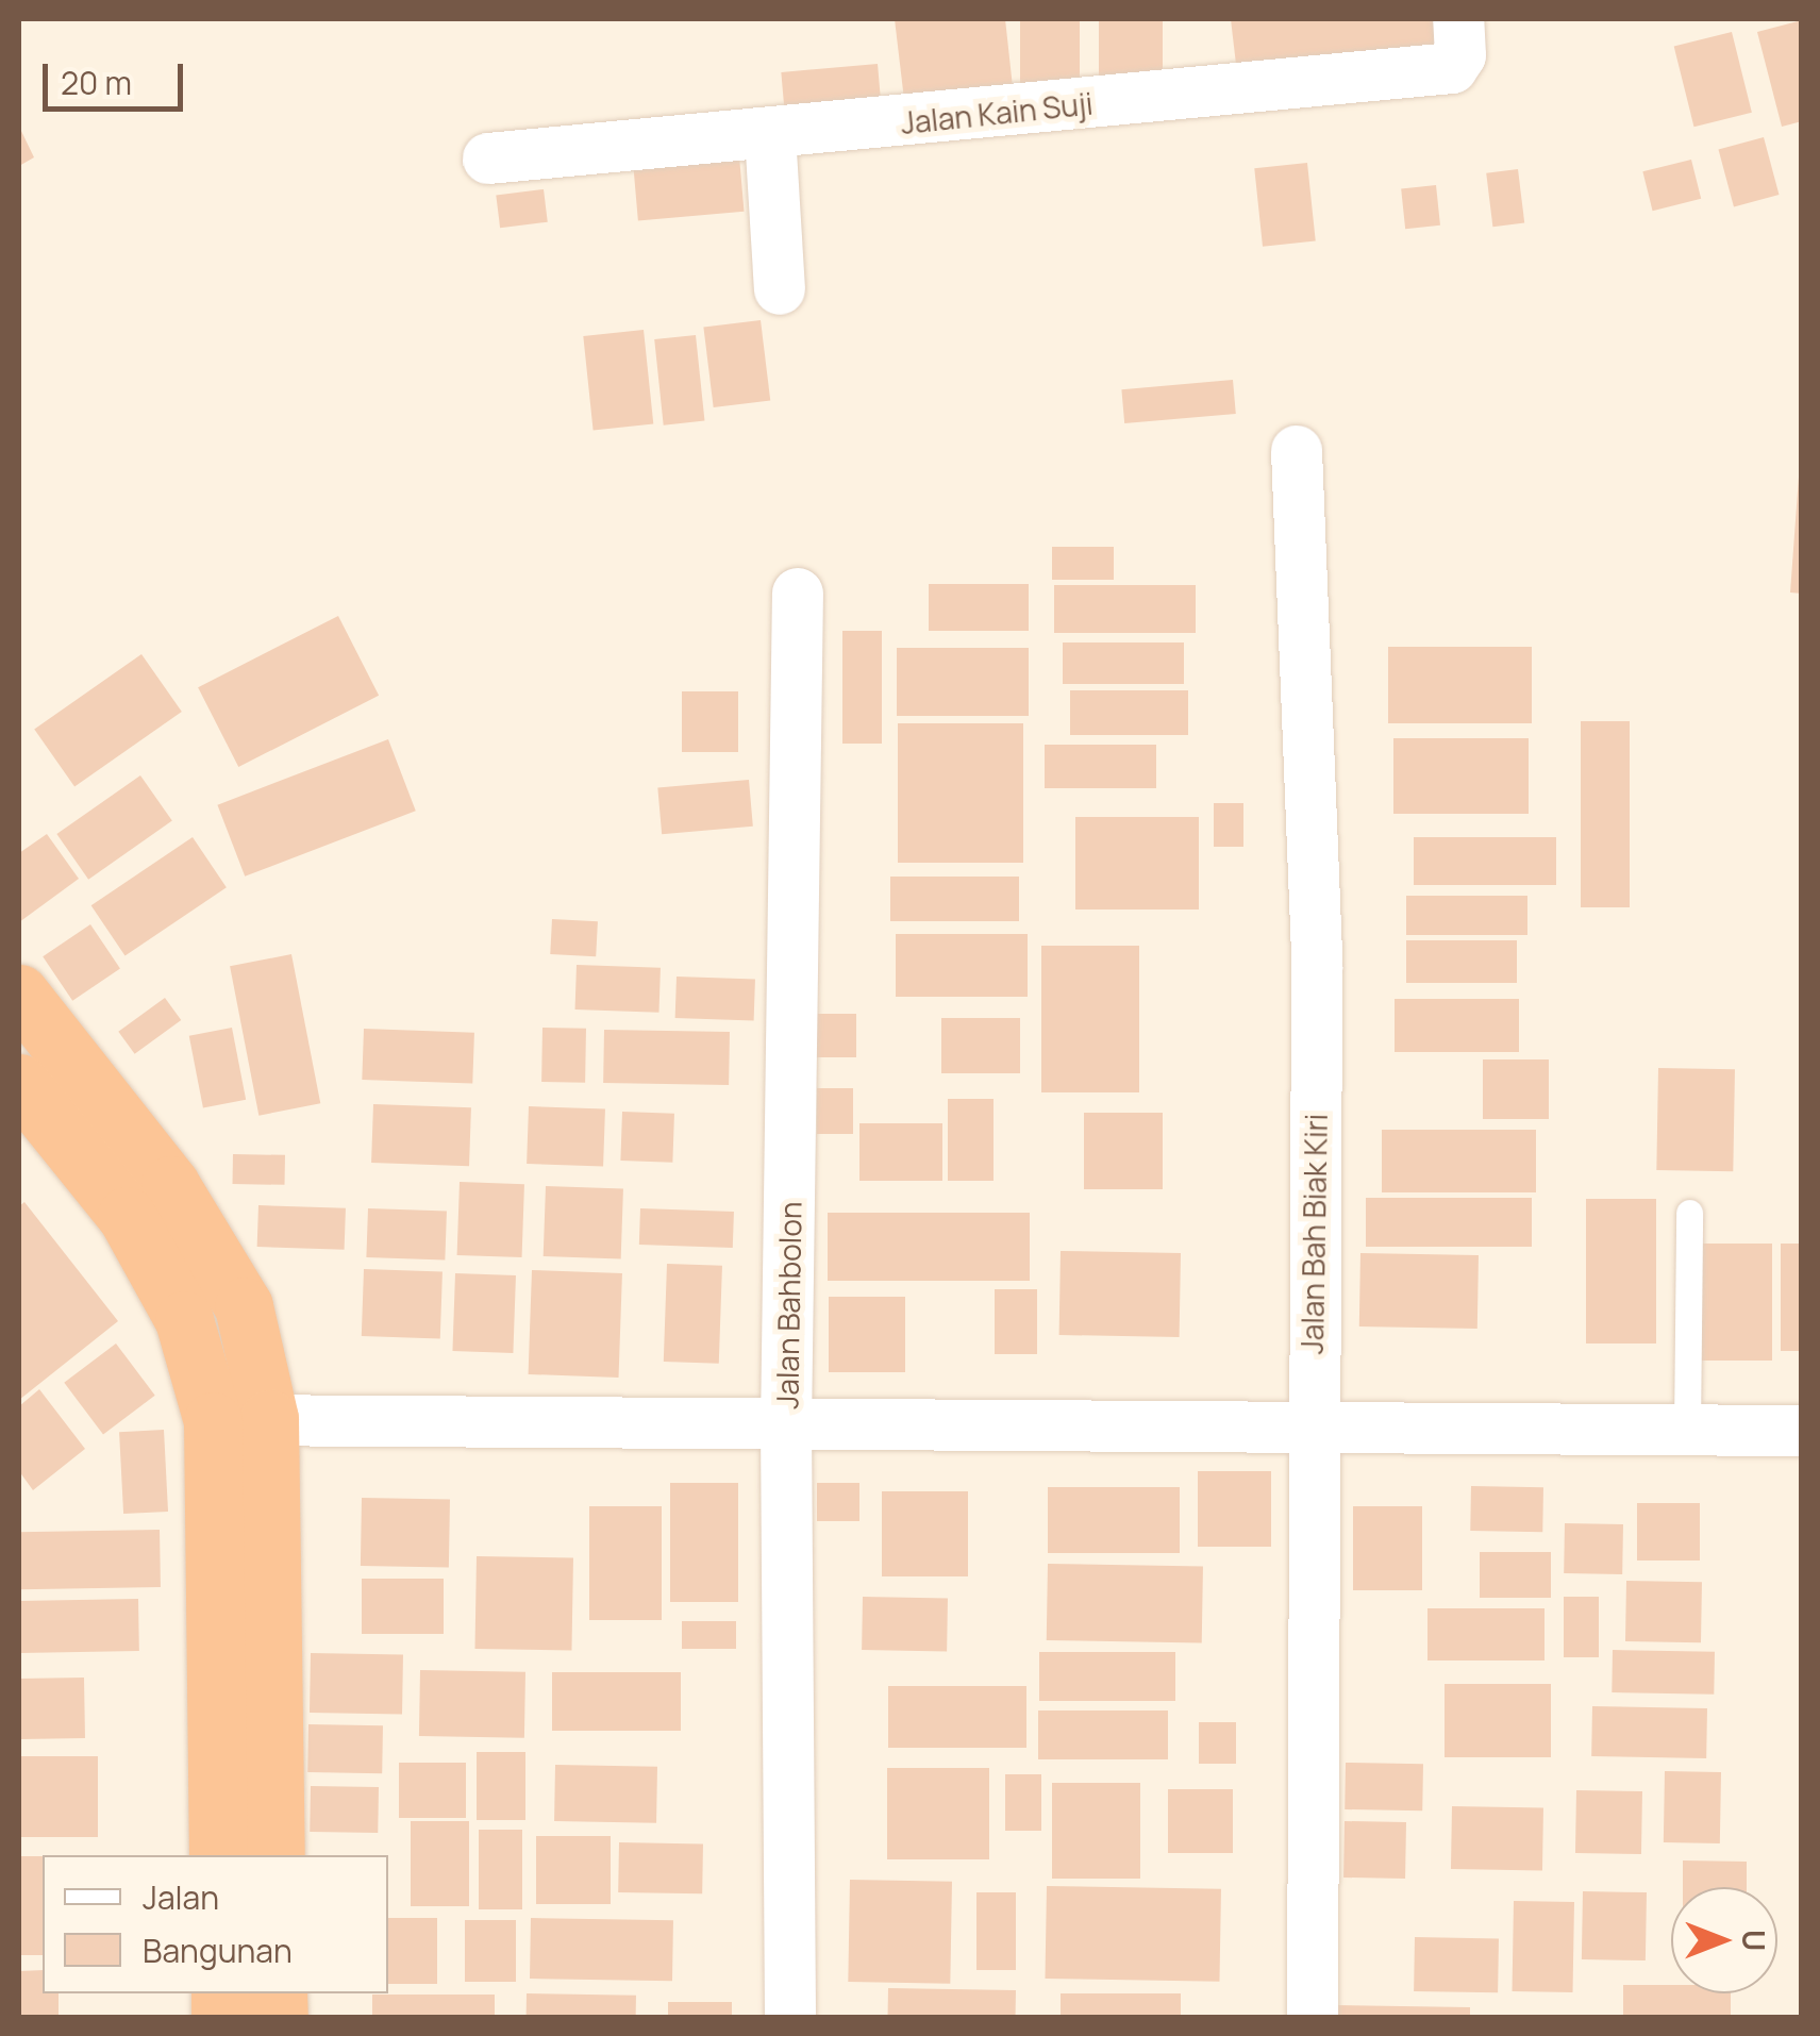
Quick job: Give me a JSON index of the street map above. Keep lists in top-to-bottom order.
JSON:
{
  "streets": {
    "street": ["Jalan Kain Suji", "Jalan Bah Biak Kiri", "Jalan Bahbolon"]
  },
  "legend": ["Jalan", "Bangunan"],
  "scale_bar": "20 m",
  "north": "right"
}
